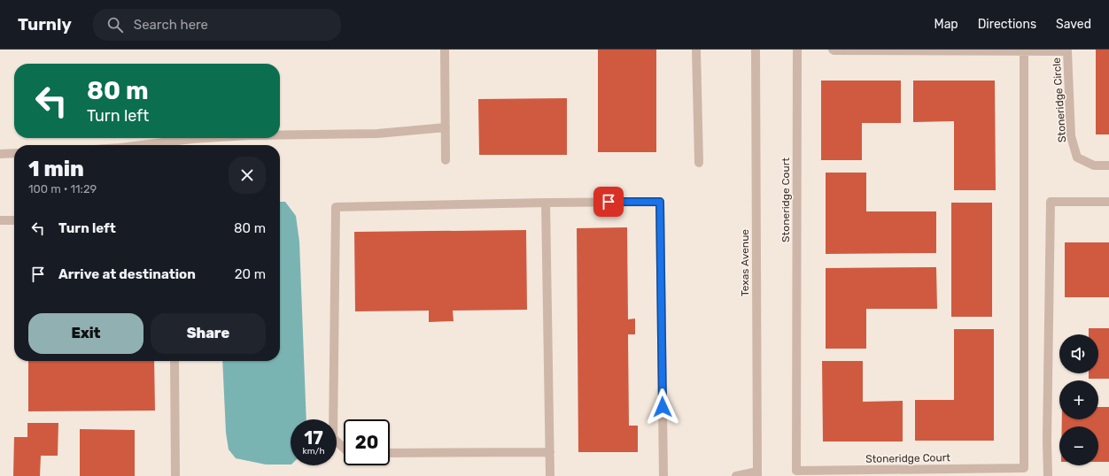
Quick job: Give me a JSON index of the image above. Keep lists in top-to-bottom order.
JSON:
{
  "streets": {
    "street": ["Stoneridge Circle", "Stoneridge Court", "Texas Avenue"]
  },
  "page": {
    "header": "Turnly",
    "search": "Search here",
    "nav": ["Map", "Directions", "Saved"],
    "turn": ["80 m", "Turn left"],
    "heading": ["1 min", "100 m · 11:29"],
    "list": [
      {
        "name": "Turn left",
        "value": "80 m"
      },
      {
        "name": "Arrive at destination",
        "value": "20 m"
      }
    ],
    "buttons": ["Exit", "Share"],
    "map_buttons": ["+", "−"],
    "speed": "17 km/h",
    "limit": "20"
  }
}
